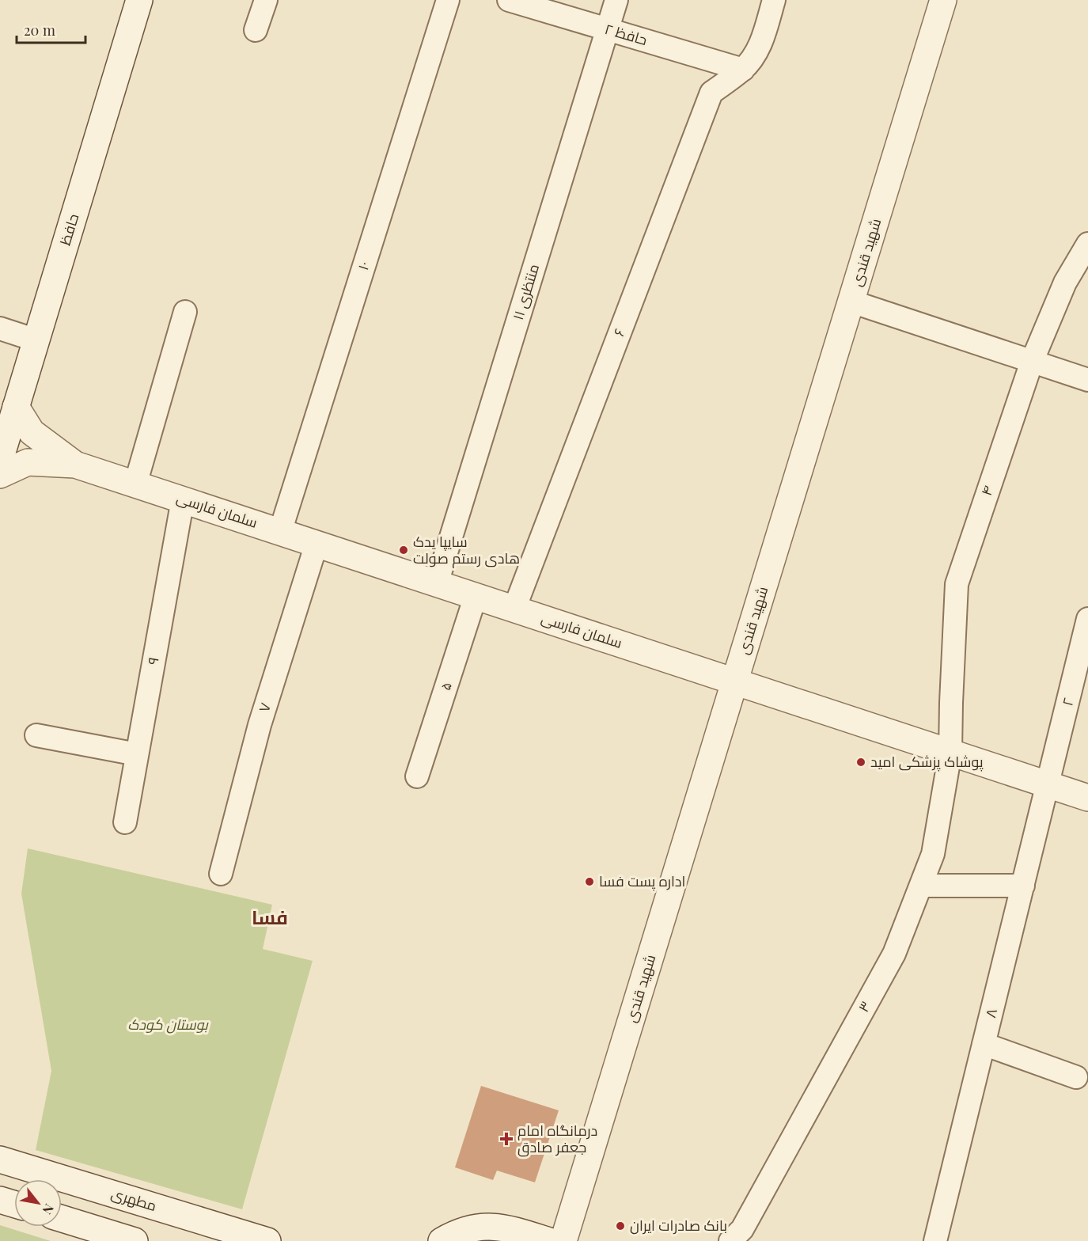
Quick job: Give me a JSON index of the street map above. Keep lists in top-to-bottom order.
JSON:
{
  "streets": {
    "street": [
      "حافظ ۲",
      "حافظ",
      "شهید قندی",
      "۱۰",
      "منتظری ۱۱",
      "۶",
      "۴",
      "سلمان فارسی",
      "۹",
      "۵",
      "۲",
      "۷",
      "۳",
      "۸",
      "مطهری"
    ]
  },
  "crossings": [
    ["حافظ ۲", "منتظری ۱۱"],
    ["حافظ ۲", "۶"],
    ["شهید قندی", "سلمان فارسی"],
    ["۱۰", "سلمان فارسی"],
    ["منتظری ۱۱", "سلمان فارسی"],
    ["۶", "سلمان فارسی"],
    ["۴", "سلمان فارسی"],
    ["۴", "۳"],
    ["سلمان فارسی", "۹"],
    ["سلمان فارسی", "۵"],
    ["سلمان فارسی", "۲"],
    ["سلمان فارسی", "۷"],
    ["سلمان فارسی", "۳"],
    ["سلمان فارسی", "۸"],
    ["۲", "۸"]
  ],
  "districts": ["فسا"],
  "parks": ["بوستان کودک"],
  "places": {
    "other": [
      "سایپا یدک هادی رستم صولت",
      "پوشاک پزشکی امید",
      "اداره پست فسا",
      "بانک صادرات ایران"
    ],
    "health": ["درمانگاه امام جعفر صادق"]
  },
  "scale_bar": "20 m",
  "north": "bottom right"
}
